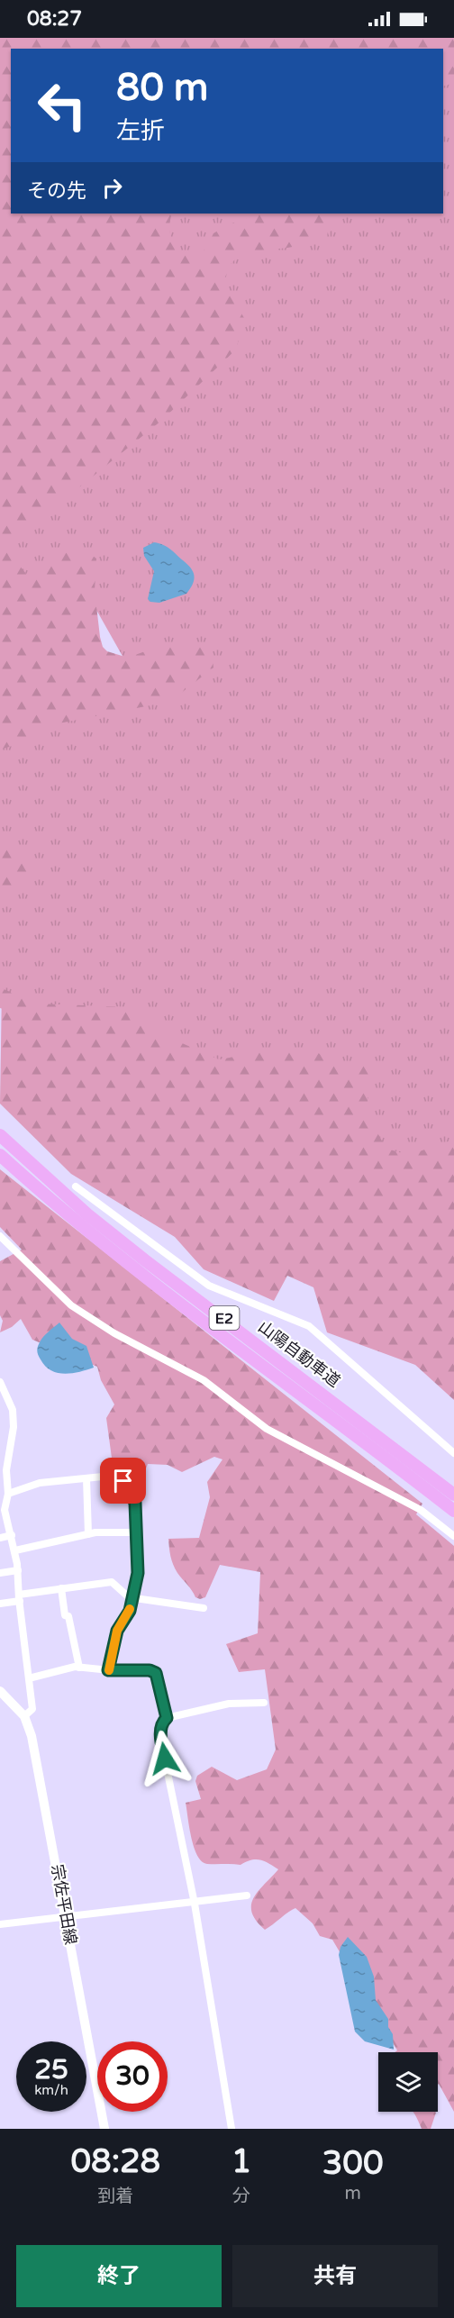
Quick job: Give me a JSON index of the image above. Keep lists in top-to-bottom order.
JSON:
{
  "streets": {
    "highway": ["E2", "山陽自動車道"],
    "main road": ["宗佐平田線"]
  },
  "page": {
    "status": "08:27",
    "turn": ["80 m", "左折"],
    "then": "その先",
    "speed": "25 km/h",
    "limit": "30",
    "eta": [
      "08:28",
      "到着",
      "1",
      "分",
      "300",
      "m"
    ],
    "buttons": ["終了", "共有"]
  }
}
